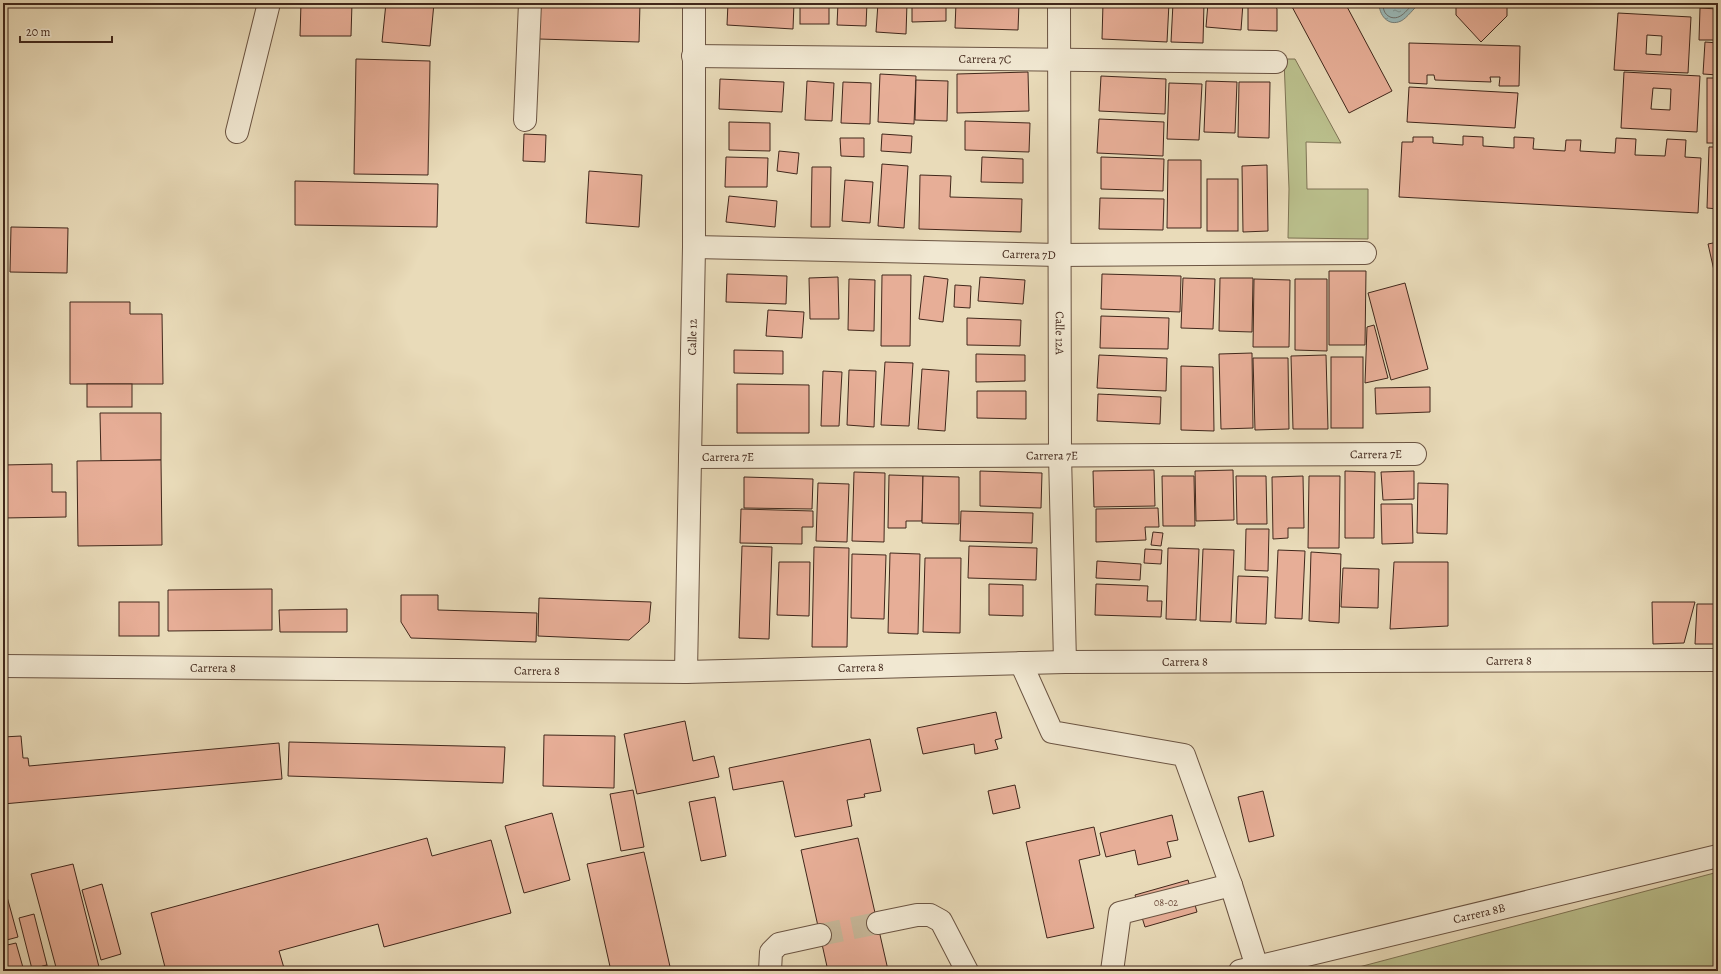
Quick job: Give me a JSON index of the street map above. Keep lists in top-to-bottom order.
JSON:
{
  "streets": {
    "street": [
      "Carrera 7C",
      "Carrera 7D",
      "Calle 12A",
      "Calle 12",
      "Carrera 7E",
      "Carrera 8",
      "Carrera 8B"
    ]
  },
  "crossings": [
    ["Carrera 7C", "Calle 12A"],
    ["Carrera 7C", "Calle 12"],
    ["Carrera 7D", "Calle 12A"],
    ["Carrera 7D", "Calle 12"],
    ["Calle 12A", "Carrera 7E"],
    ["Calle 12A", "Carrera 8"],
    ["Calle 12", "Carrera 7E"],
    ["Calle 12", "Carrera 8"]
  ],
  "house_numbers": ["08-02"],
  "scale_bar": "20 m"
}
